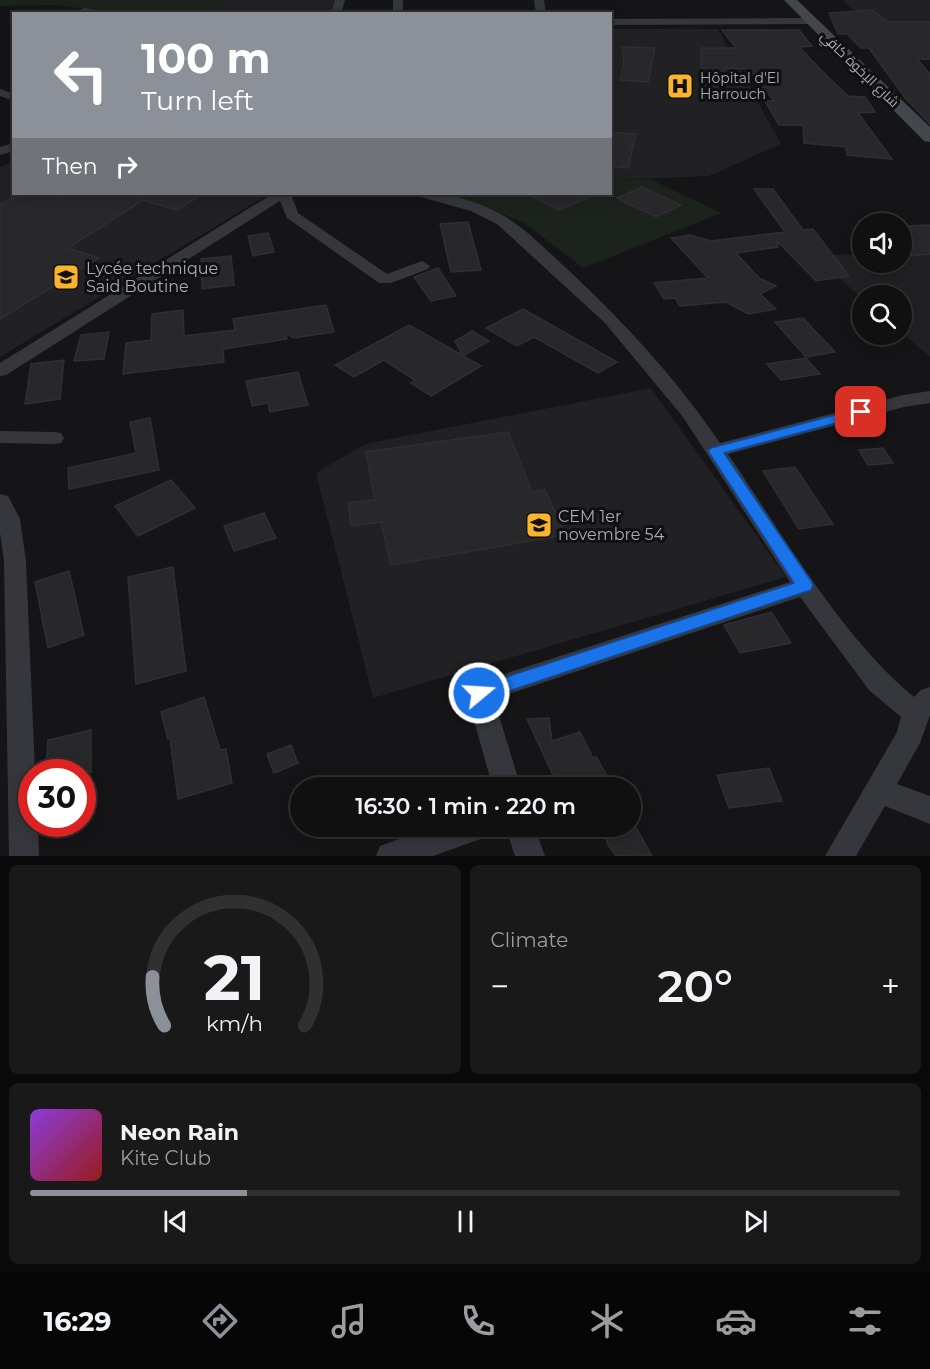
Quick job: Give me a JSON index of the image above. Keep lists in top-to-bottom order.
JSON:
{
  "streets": {
    "main road": ["شارع الإخوة كافي"]
  },
  "places": {
    "hospital": ["Hôpital d'El Harrouch"],
    "school or university": ["Lycée technique Said Boutine", "CEM 1er novembre 54"]
  },
  "page": {
    "turn": ["100 m", "Turn left"],
    "then": "Then",
    "limit": "30",
    "trip": "16:30 · 1 min · 220 m",
    "tile": "Climate",
    "heat": ["−", "20°", "+"],
    "song": ["Neon Rain", "Kite Club"],
    "tabs": "16:29",
    "gauge": ["21", "km/h"]
  }
}
